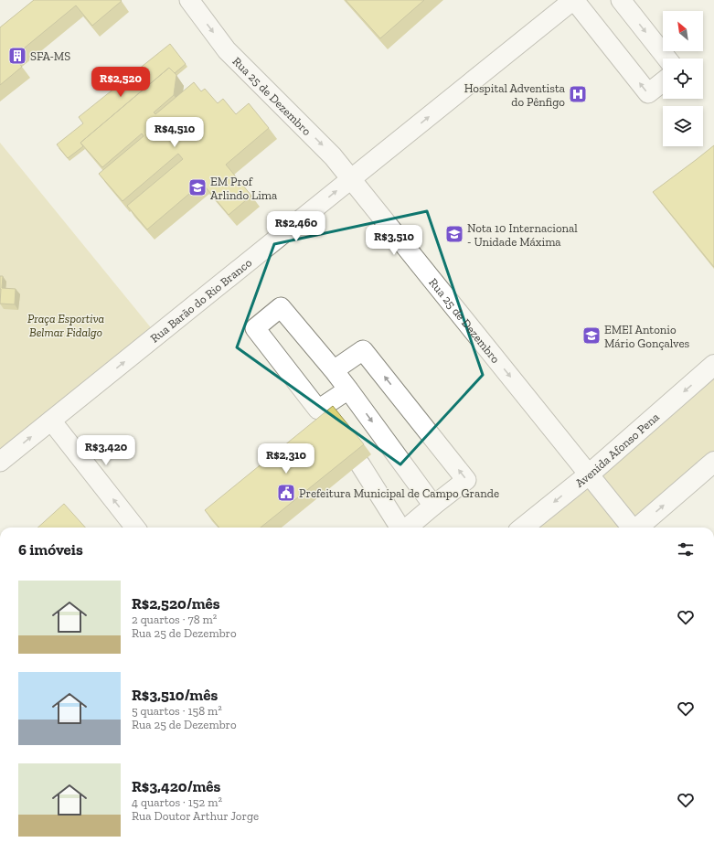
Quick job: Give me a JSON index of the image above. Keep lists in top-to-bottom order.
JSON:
{
  "streets": {
    "main road": ["Avenida Afonso Pena"],
    "street": ["Rua 25 de Dezembro", "Rua Barão do Rio Branco"]
  },
  "crossings": [
    ["Rua 25 de Dezembro", "Rua Barão do Rio Branco"],
    ["Rua 25 de Dezembro", "Avenida Afonso Pena"]
  ],
  "one_way": ["Rua 25 de Dezembro", "Rua Barão do Rio Branco"],
  "parks": ["Praça Esportiva Belmar Fidalgo"],
  "places": {
    "building": ["SFA-MS"],
    "hospital": ["Hospital Adventista do Pênfigo"],
    "school or university": ["EM Prof Arlindo Lima", "Nota 10 Internacional - Unidade Máxima", "EMEI Antonio Mário Gonçalves"],
    "public building": ["Prefeitura Municipal de Campo Grande"]
  },
  "north": "top left",
  "page": {
    "price": [
      "R$2,520",
      "R$4,510",
      "R$2,460",
      "R$3,510",
      "R$3,420",
      "R$2,310"
    ],
    "heading": "6 imóveis",
    "list": [
      {
        "name": "R$2,520/mês",
        "note": "2 quartos · 78 m² · Rua 25 de Dezembro"
      },
      {
        "name": "R$3,510/mês",
        "note": "5 quartos · 158 m² · Rua 25 de Dezembro"
      },
      {
        "name": "R$3,420/mês",
        "note": "4 quartos · 152 m² · Rua Doutor Arthur Jorge"
      }
    ]
  }
}
